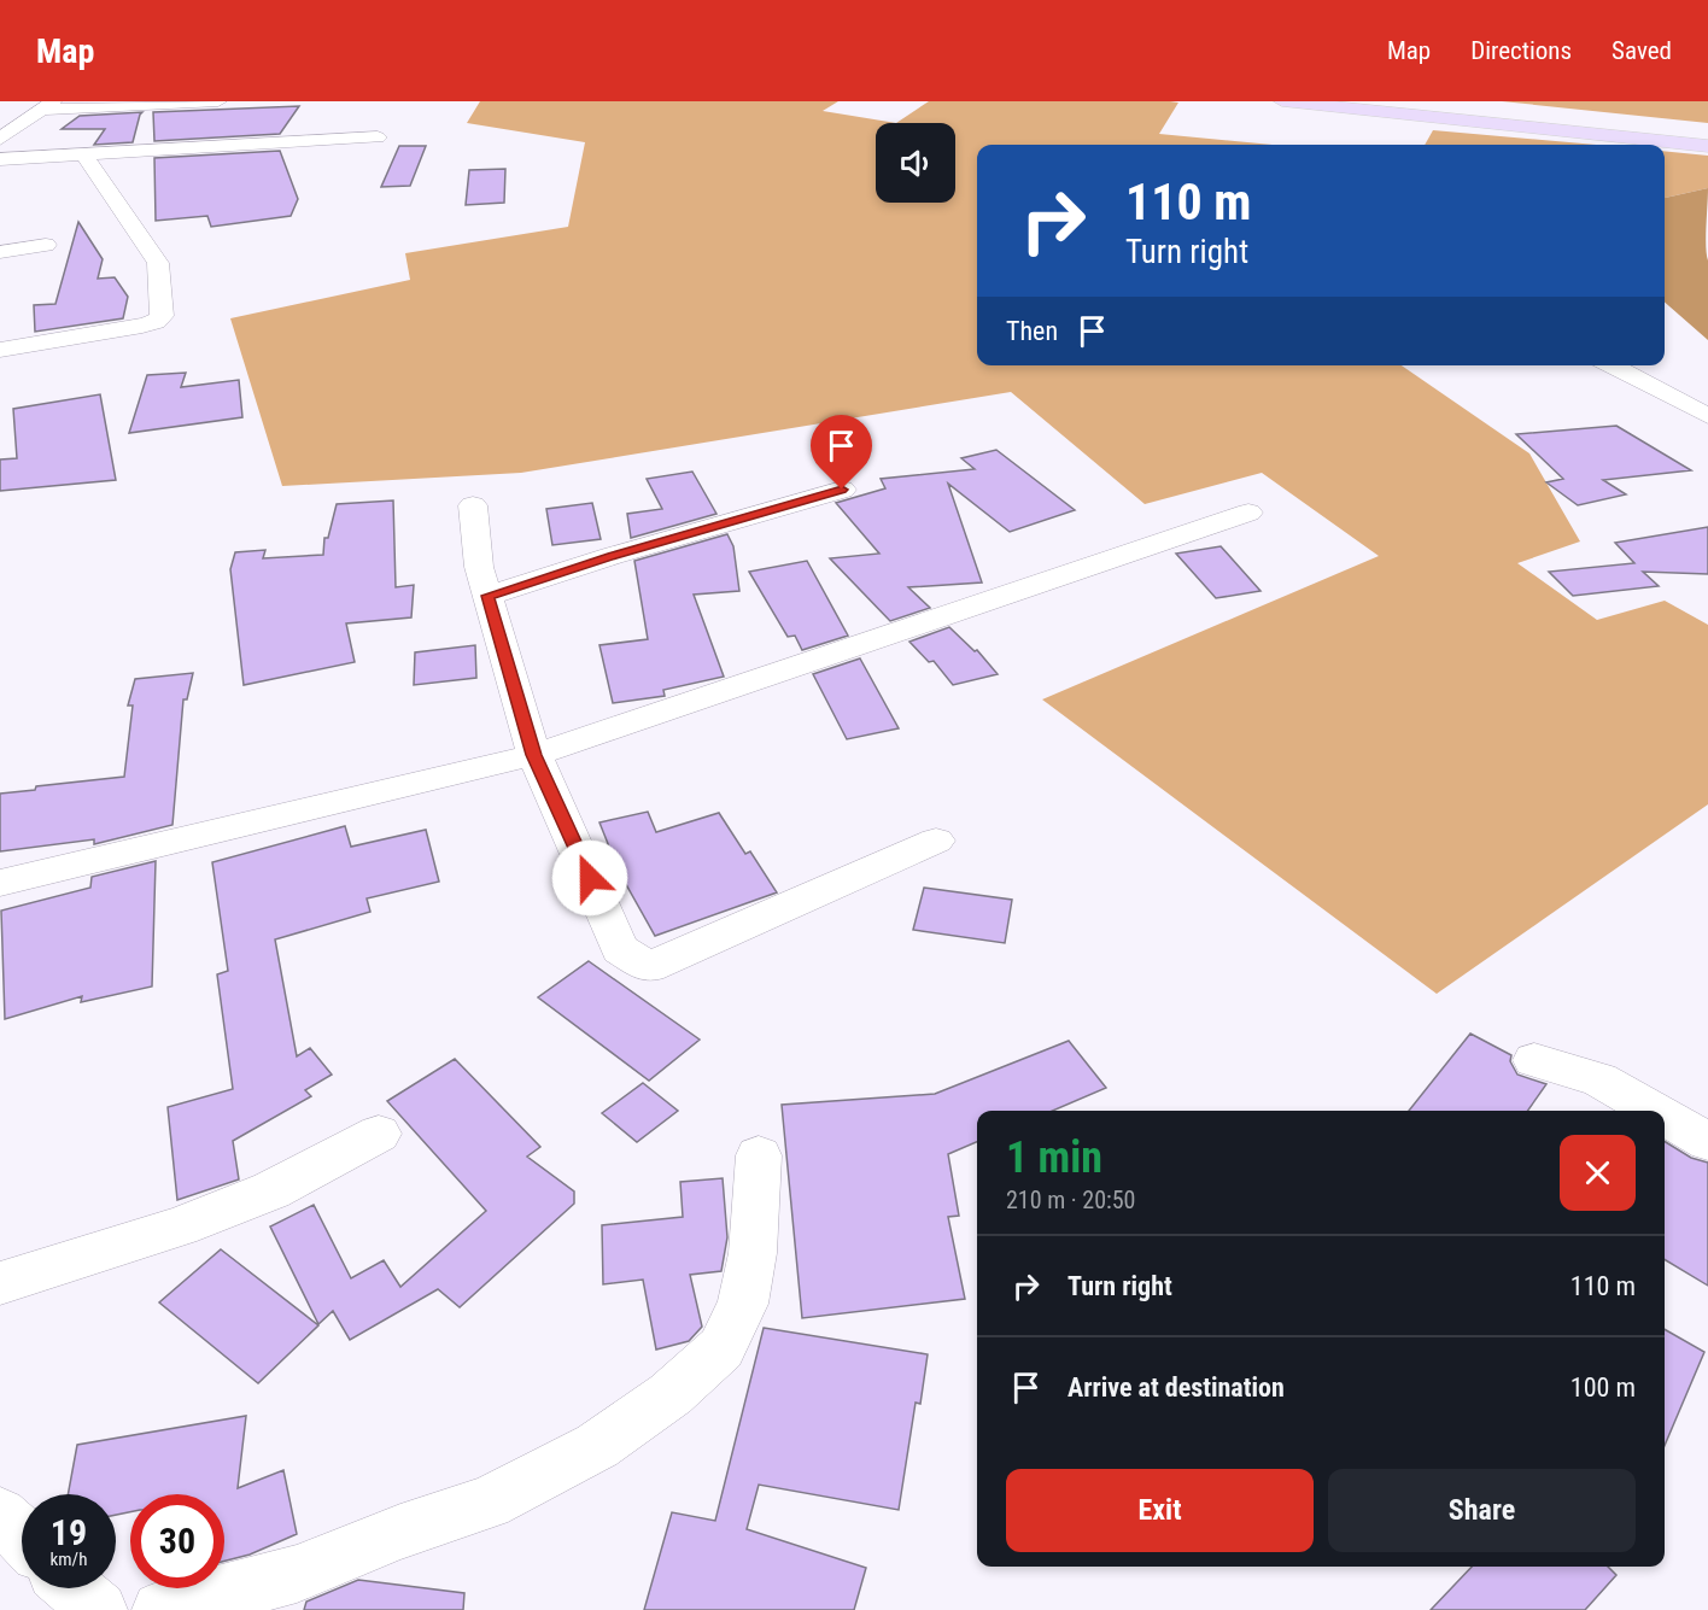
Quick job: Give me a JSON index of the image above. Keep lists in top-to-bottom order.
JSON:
{
  "page": {
    "header": "Map",
    "nav": ["Map", "Directions", "Saved"],
    "turn": ["110 m", "Turn right"],
    "then": "Then",
    "heading": ["1 min", "210 m · 20:50"],
    "list": [
      {
        "name": "Turn right",
        "value": "110 m"
      },
      {
        "name": "Arrive at destination",
        "value": "100 m"
      }
    ],
    "buttons": ["Exit", "Share"],
    "speed": "19 km/h",
    "limit": "30"
  }
}
